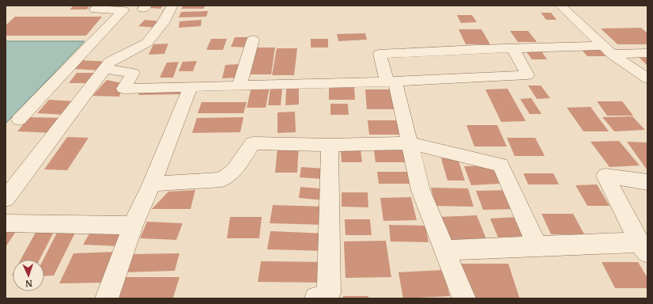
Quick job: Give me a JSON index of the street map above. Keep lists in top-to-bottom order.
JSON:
{
  "north": "bottom"
}
